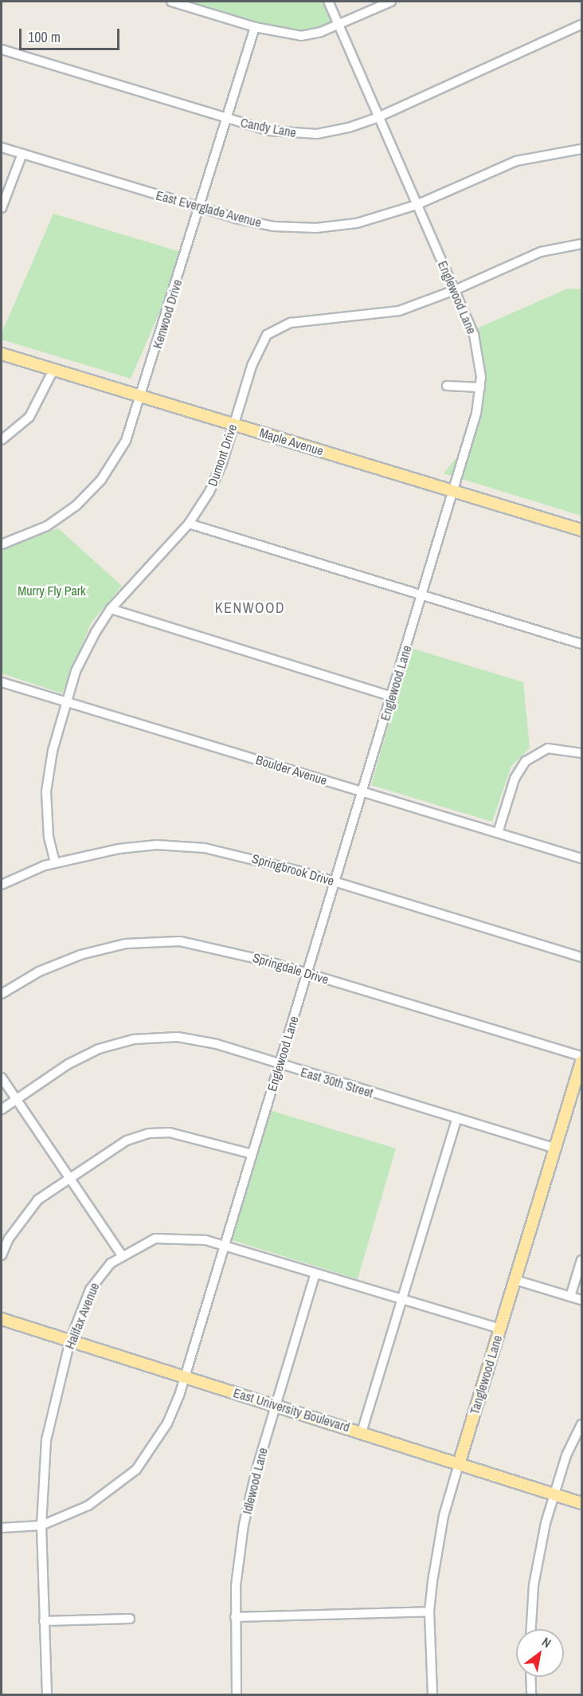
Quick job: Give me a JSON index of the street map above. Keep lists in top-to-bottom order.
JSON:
{
  "streets": {
    "main road": ["Maple Avenue", "Tanglewood Lane", "East University Boulevard"],
    "street": [
      "Candy Lane",
      "East Everglade Avenue",
      "Englewood Lane",
      "Kenwood Drive",
      "Dumont Drive",
      "Boulder Avenue",
      "Springbrook Drive",
      "Springdale Drive",
      "East 30th Street",
      "Halifax Avenue",
      "Idlewood Lane"
    ]
  },
  "crossings": [
    ["Candy Lane", "Englewood Lane"],
    ["Candy Lane", "Kenwood Drive"],
    ["East Everglade Avenue", "Englewood Lane"],
    ["East Everglade Avenue", "Kenwood Drive"],
    ["Englewood Lane", "Maple Avenue"],
    ["Englewood Lane", "Dumont Drive"],
    ["Englewood Lane", "Boulder Avenue"],
    ["Englewood Lane", "Springbrook Drive"],
    ["Englewood Lane", "Springdale Drive"],
    ["Englewood Lane", "East 30th Street"],
    ["Englewood Lane", "Halifax Avenue"],
    ["Englewood Lane", "East University Boulevard"],
    ["Kenwood Drive", "Maple Avenue"],
    ["Maple Avenue", "Dumont Drive"],
    ["Dumont Drive", "Boulder Avenue"],
    ["Dumont Drive", "Springbrook Drive"],
    ["East 30th Street", "Tanglewood Lane"],
    ["Halifax Avenue", "Tanglewood Lane"],
    ["Halifax Avenue", "East University Boulevard"],
    ["Halifax Avenue", "Idlewood Lane"],
    ["Tanglewood Lane", "East University Boulevard"],
    ["East University Boulevard", "Idlewood Lane"]
  ],
  "districts": ["KENWOOD"],
  "parks": ["Murry Fly Park"],
  "scale_bar": "100 m",
  "north": "top right"
}
